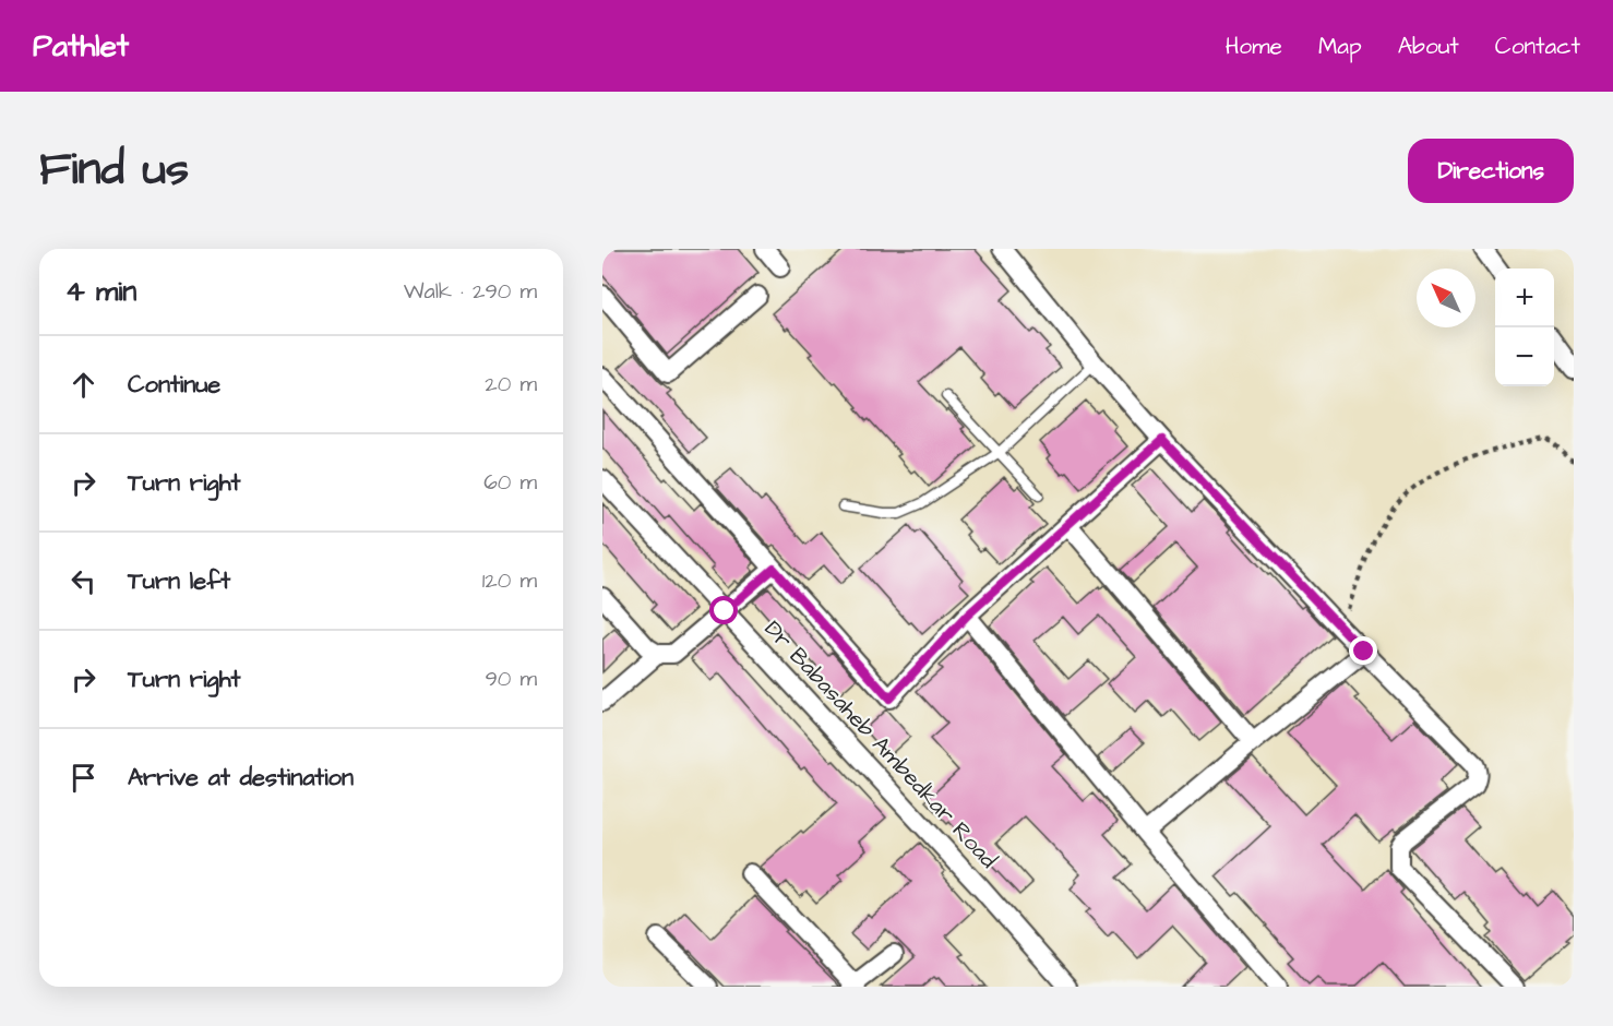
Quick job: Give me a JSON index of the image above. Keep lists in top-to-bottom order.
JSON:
{
  "streets": {
    "street": ["Dr Babasaheb Ambedkar Road"]
  },
  "north": "top left",
  "page": {
    "header": "Pathlet",
    "nav": [
      "Home",
      "Map",
      "About",
      "Contact"
    ],
    "title": "Find us",
    "buttons": "Directions",
    "heading": ["4 min", "Walk · 290 m"],
    "map_buttons": ["+", "−"],
    "list": [
      ["Continue", "20 m"],
      ["Turn right", "60 m"],
      ["Turn left", "120 m"],
      ["Turn right", "90 m"],
      "Arrive at destination"
    ]
  }
}
